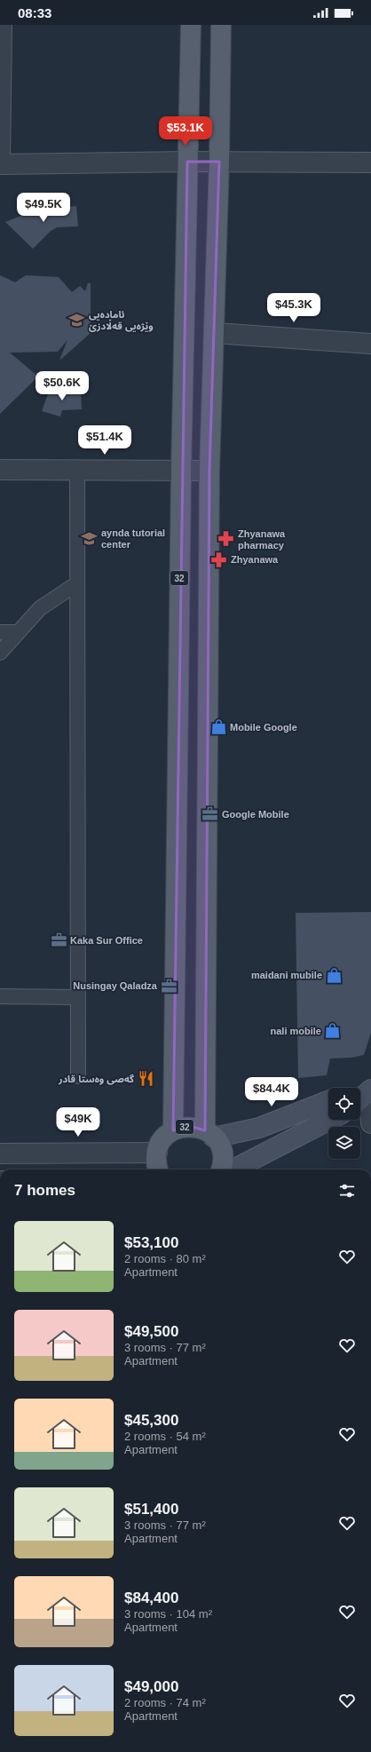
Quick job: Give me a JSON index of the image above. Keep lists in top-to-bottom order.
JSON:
{
  "streets": {
    "main road": ["32"]
  },
  "places": {
    "school or university": ["ئامادەیی وێژەیی قەڵادزێ", "aynda tutorial center"],
    "pharmacy": ["Zhyanawa pharmacy", "Zhyanawa"],
    "shop": ["Mobile Google", "maidani mubile", "nali mobile"],
    "office": ["Google Mobile", "Kaka Sur Office", "Nusingay Qaladza"],
    "restaurant": ["گەصی وەستا قادر"]
  },
  "page": {
    "status": "08:33",
    "price": [
      "$53.1K",
      "$49.5K",
      "$45.3K",
      "$50.6K",
      "$51.4K",
      "$84.4K",
      "$49K"
    ],
    "heading": "7 homes",
    "list": [
      {
        "name": "$53,100",
        "note": "2 rooms · 80 m² · Apartment"
      },
      {
        "name": "$49,500",
        "note": "3 rooms · 77 m² · Apartment"
      },
      {
        "name": "$45,300",
        "note": "2 rooms · 54 m² · Apartment"
      },
      {
        "name": "$51,400",
        "note": "3 rooms · 77 m² · Apartment"
      },
      {
        "name": "$84,400",
        "note": "3 rooms · 104 m² · Apartment"
      },
      {
        "name": "$49,000",
        "note": "2 rooms · 74 m² · Apartment"
      }
    ]
  }
}
